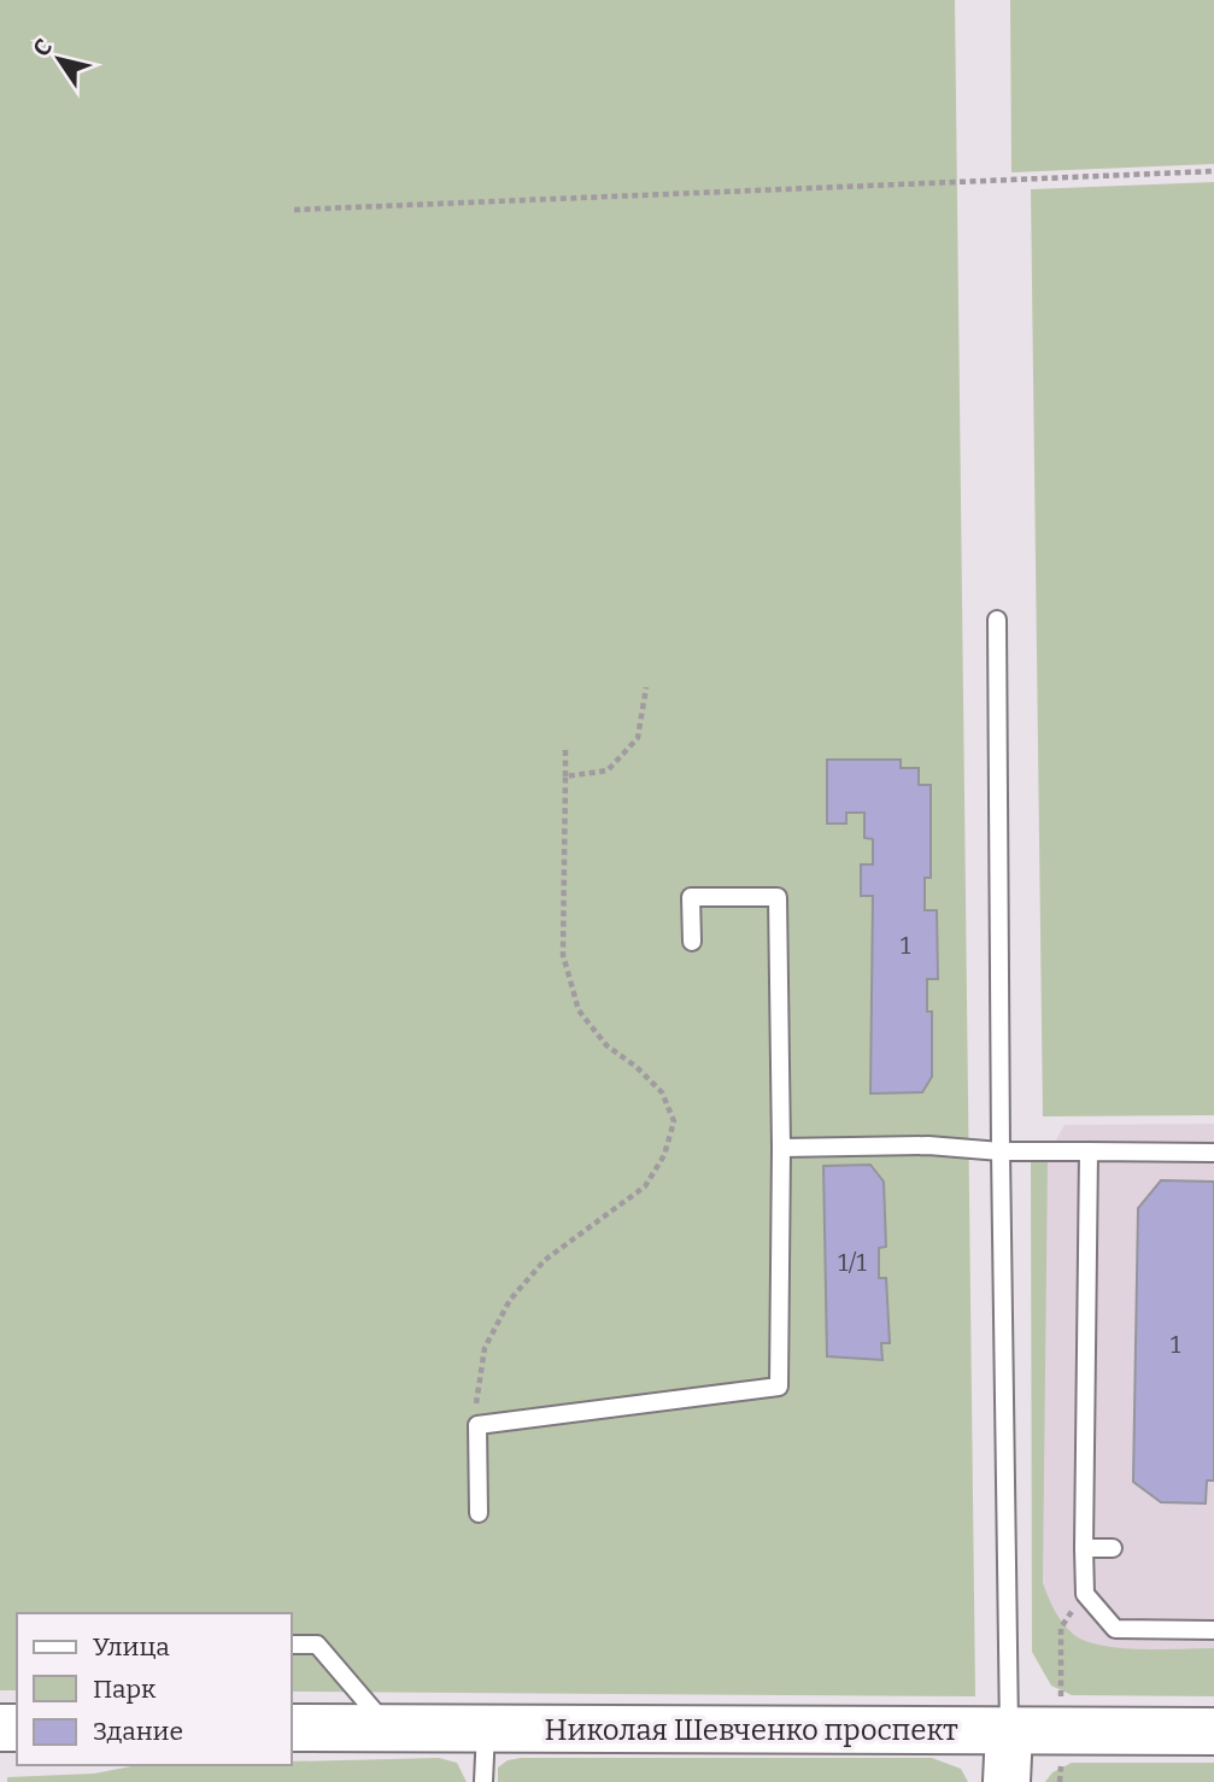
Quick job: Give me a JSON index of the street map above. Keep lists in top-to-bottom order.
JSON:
{
  "streets": {
    "main road": ["Николая Шевченко проспект"]
  },
  "house_numbers": ["1", "1/1", "1"],
  "legend": ["Улица", "Парк", "Здание"],
  "north": "top left"
}
